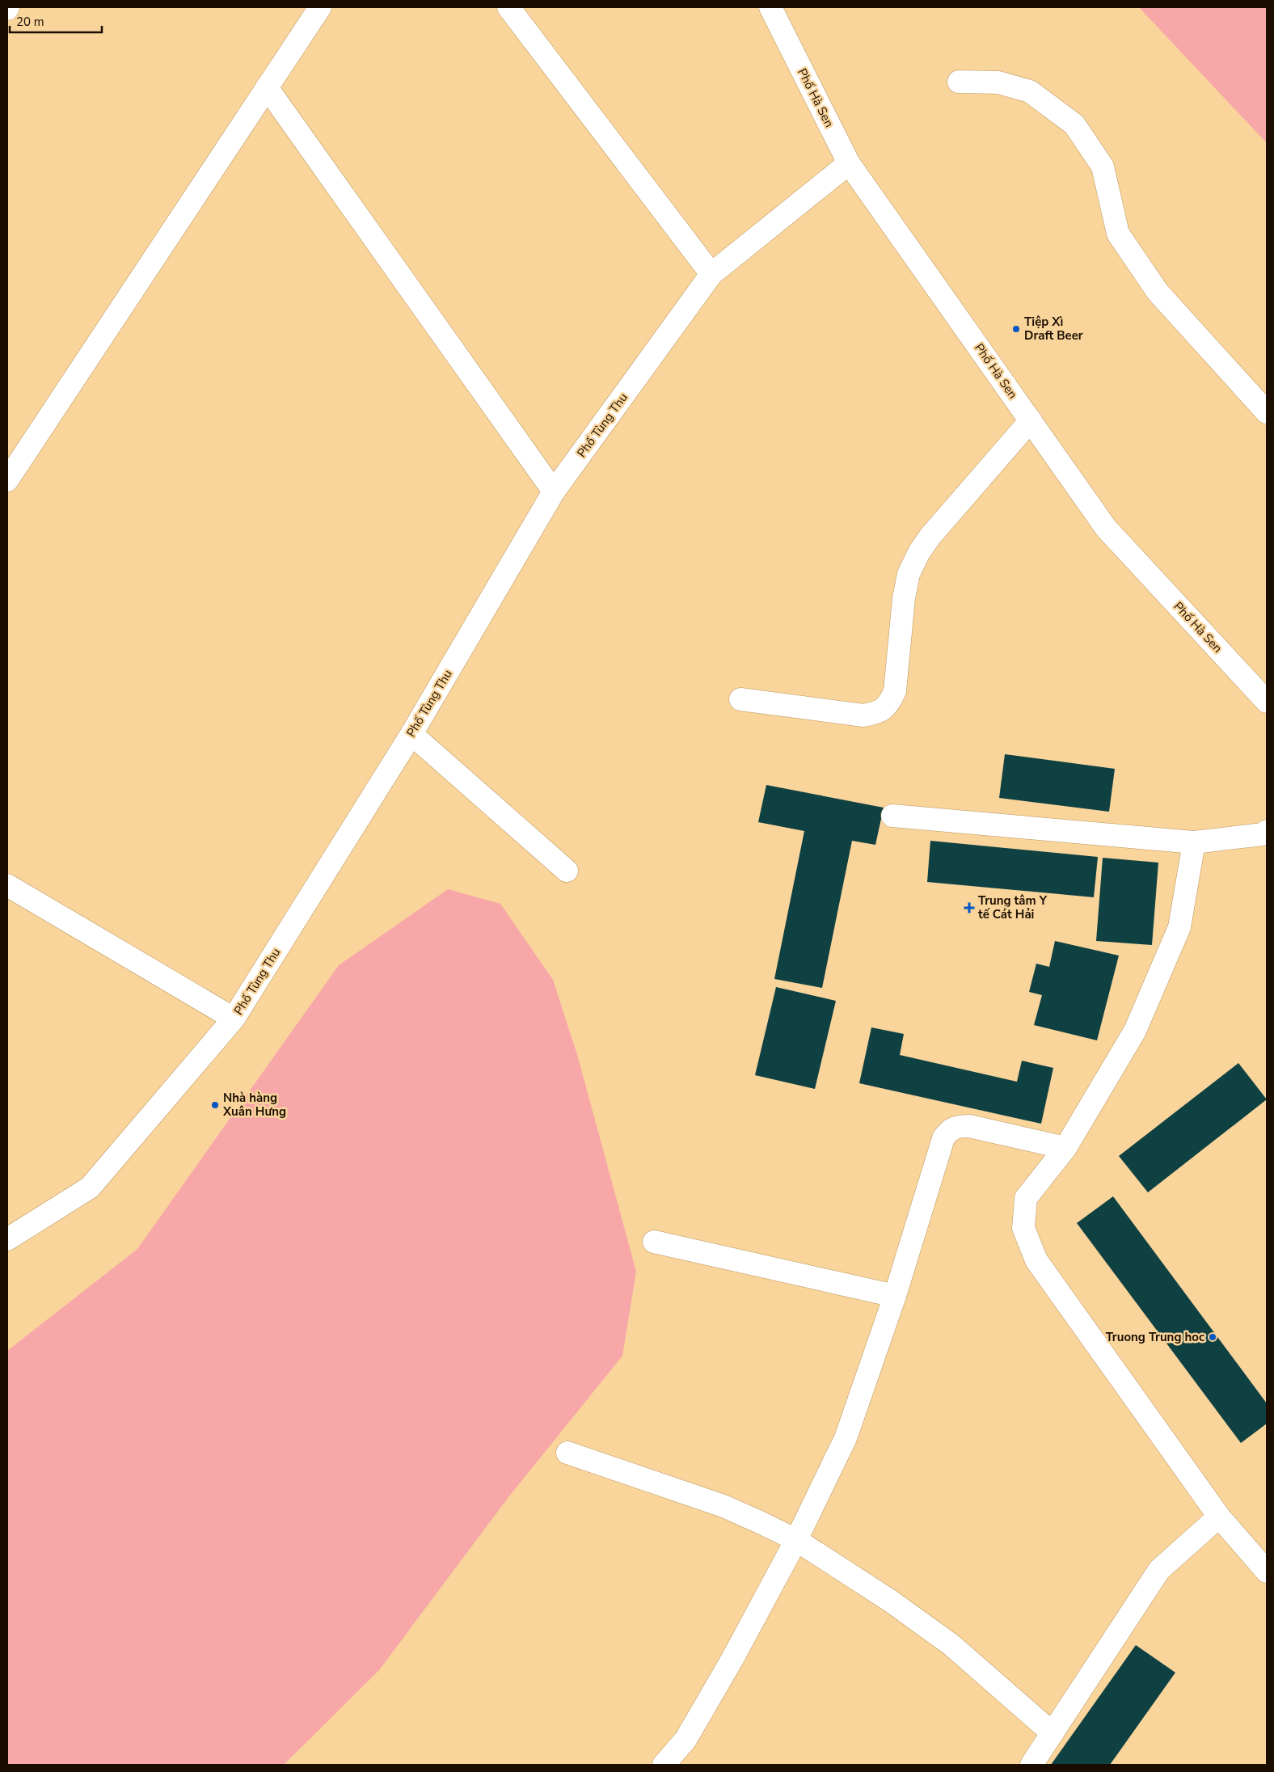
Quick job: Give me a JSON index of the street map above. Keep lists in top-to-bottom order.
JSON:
{
  "streets": {
    "main road": ["Phố Hà Sen", "Phố Tùng Thu"]
  },
  "crossings": [
    ["Phố Hà Sen", "Phố Tùng Thu"]
  ],
  "places": {
    "other": ["Tiệp Xì Draft Beer", "Nhà hàng Xuân Hưng", "Truong Trung hoc"],
    "health": ["Trung tâm Y tế Cát Hải"]
  },
  "scale_bar": "20 m"
}
